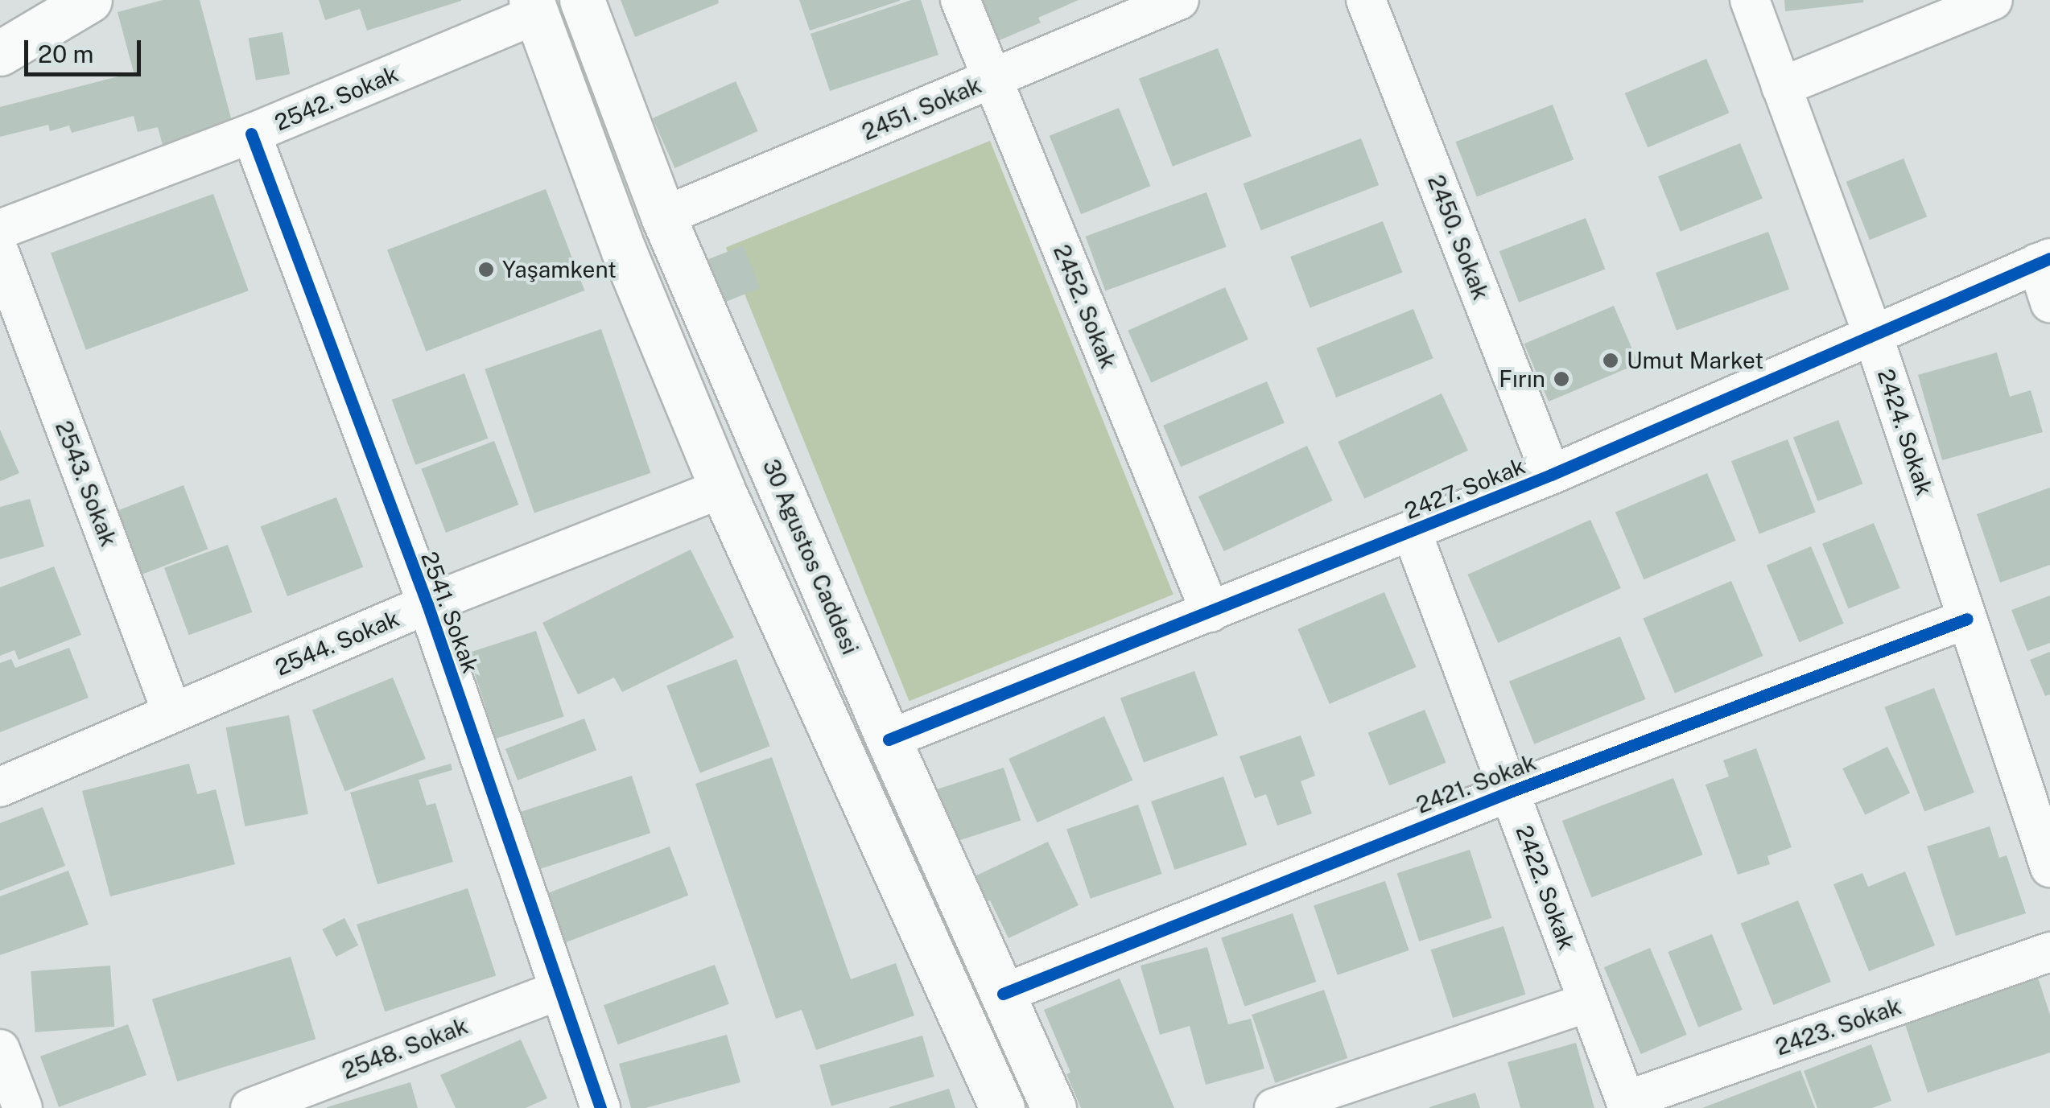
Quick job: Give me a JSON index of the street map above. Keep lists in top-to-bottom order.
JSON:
{
  "streets": {
    "main road": ["30 Agustos Caddesi"],
    "street": [
      "2542. Sokak",
      "2451. Sokak",
      "2450. Sokak",
      "2452. Sokak",
      "2424. Sokak",
      "2543. Sokak",
      "2427. Sokak",
      "2541. Sokak",
      "2544. Sokak",
      "2421. Sokak",
      "2422. Sokak",
      "2423. Sokak",
      "2548. Sokak"
    ]
  },
  "crossings": [
    ["2542. Sokak", "2541. Sokak"],
    ["2451. Sokak", "2452. Sokak"],
    ["2451. Sokak", "30 Agustos Caddesi"],
    ["2450. Sokak", "2427. Sokak"],
    ["2452. Sokak", "2427. Sokak"],
    ["2424. Sokak", "2427. Sokak"],
    ["2424. Sokak", "2421. Sokak"],
    ["2543. Sokak", "2544. Sokak"],
    ["2427. Sokak", "30 Agustos Caddesi"],
    ["2427. Sokak", "2422. Sokak"],
    ["30 Agustos Caddesi", "2421. Sokak"],
    ["2541. Sokak", "2544. Sokak"],
    ["2541. Sokak", "2548. Sokak"],
    ["2421. Sokak", "2422. Sokak"],
    ["2422. Sokak", "2423. Sokak"]
  ],
  "places": ["Yaşamkent", "Umut Market", "Fırın"],
  "scale_bar": "20 m"
}
